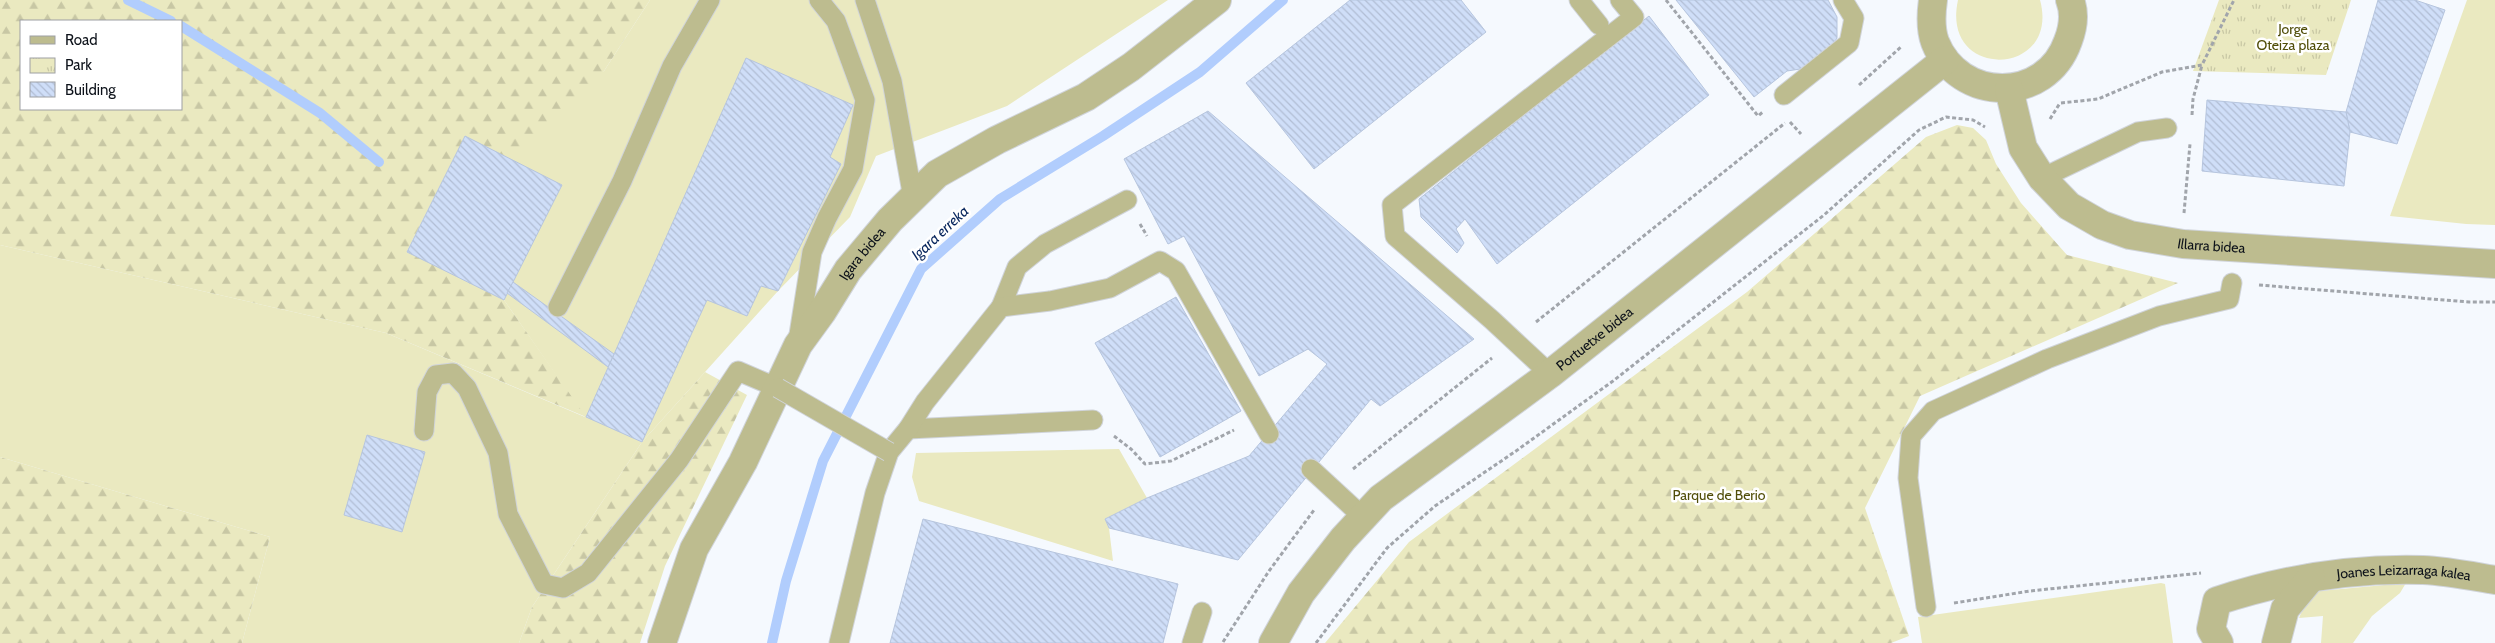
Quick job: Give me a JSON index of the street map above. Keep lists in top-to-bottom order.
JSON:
{
  "streets": {
    "street": [
      "Illarra bidea",
      "Igara bidea",
      "Portuetxe bidea",
      "Joanes Leizarraga kalea"
    ]
  },
  "water": ["Igara erreka"],
  "parks": ["Jorge Oteiza plaza", "Parque de Berio"],
  "legend": ["Road", "Park", "Building"]
}
